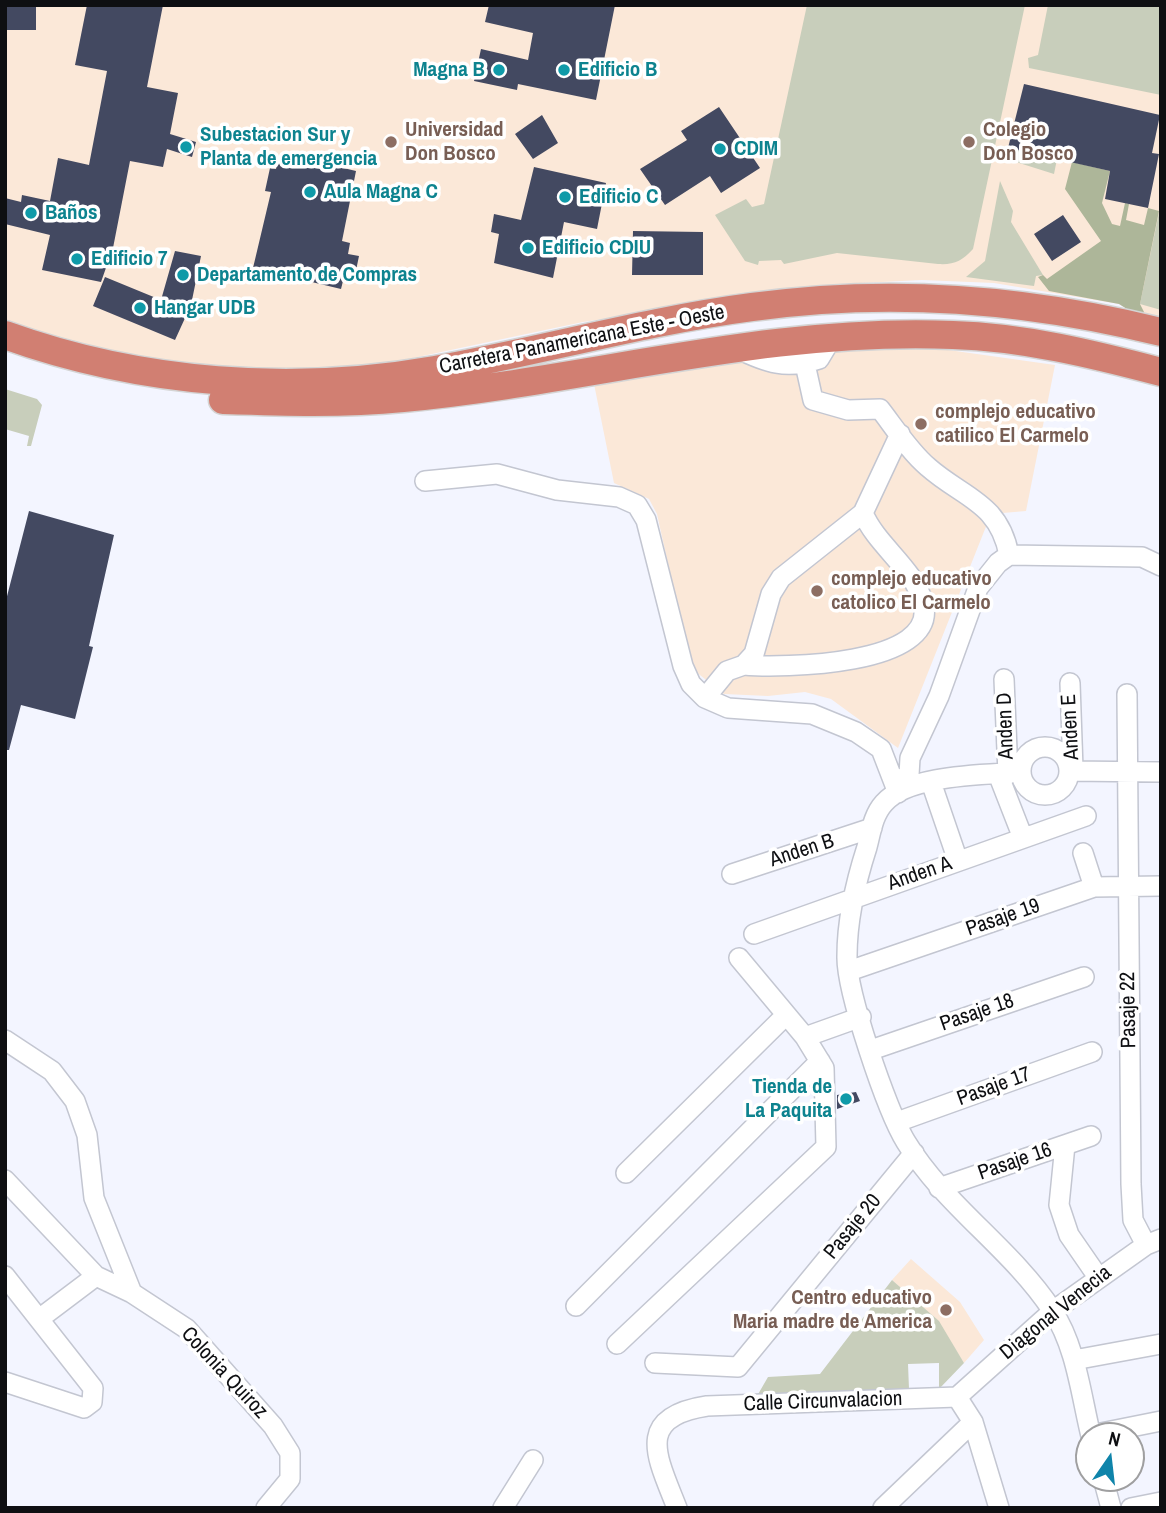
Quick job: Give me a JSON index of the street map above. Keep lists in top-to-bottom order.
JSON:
{
  "streets": {
    "highway": ["Carretera Panamericana Este - Oeste"],
    "street": [
      "Anden D",
      "Anden E",
      "Anden B",
      "Anden A",
      "Pasaje 19",
      "Pasaje 22",
      "Pasaje 18",
      "Pasaje 17",
      "Pasaje 16",
      "Pasaje 20",
      "Diagonal Venecia",
      "Colonia Quiroz",
      "Calle Circunvalacion"
    ]
  },
  "crossings": [
    ["Anden D", "Anden E"],
    ["Anden D", "Anden A"],
    ["Pasaje 19", "Pasaje 22"],
    ["Pasaje 22", "Diagonal Venecia"],
    ["Diagonal Venecia", "Calle Circunvalacion"]
  ],
  "places": [
    "Magna B",
    "Edificio B",
    "Universidad Don Bosco",
    "Colegio Don Bosco",
    "Subestacion Sur y Planta de emergencia",
    "CDIM",
    "Aula Magna C",
    "Edificio C",
    "Baños",
    "Edificio CDIU",
    "Edificio 7",
    "Departamento de Compras",
    "Hangar UDB",
    "complejo educativo catilico El Carmelo",
    "complejo educativo catolico El Carmelo",
    "Tienda de La Paquita",
    "Centro educativo Maria madre de America"
  ],
  "north": "top"
}
